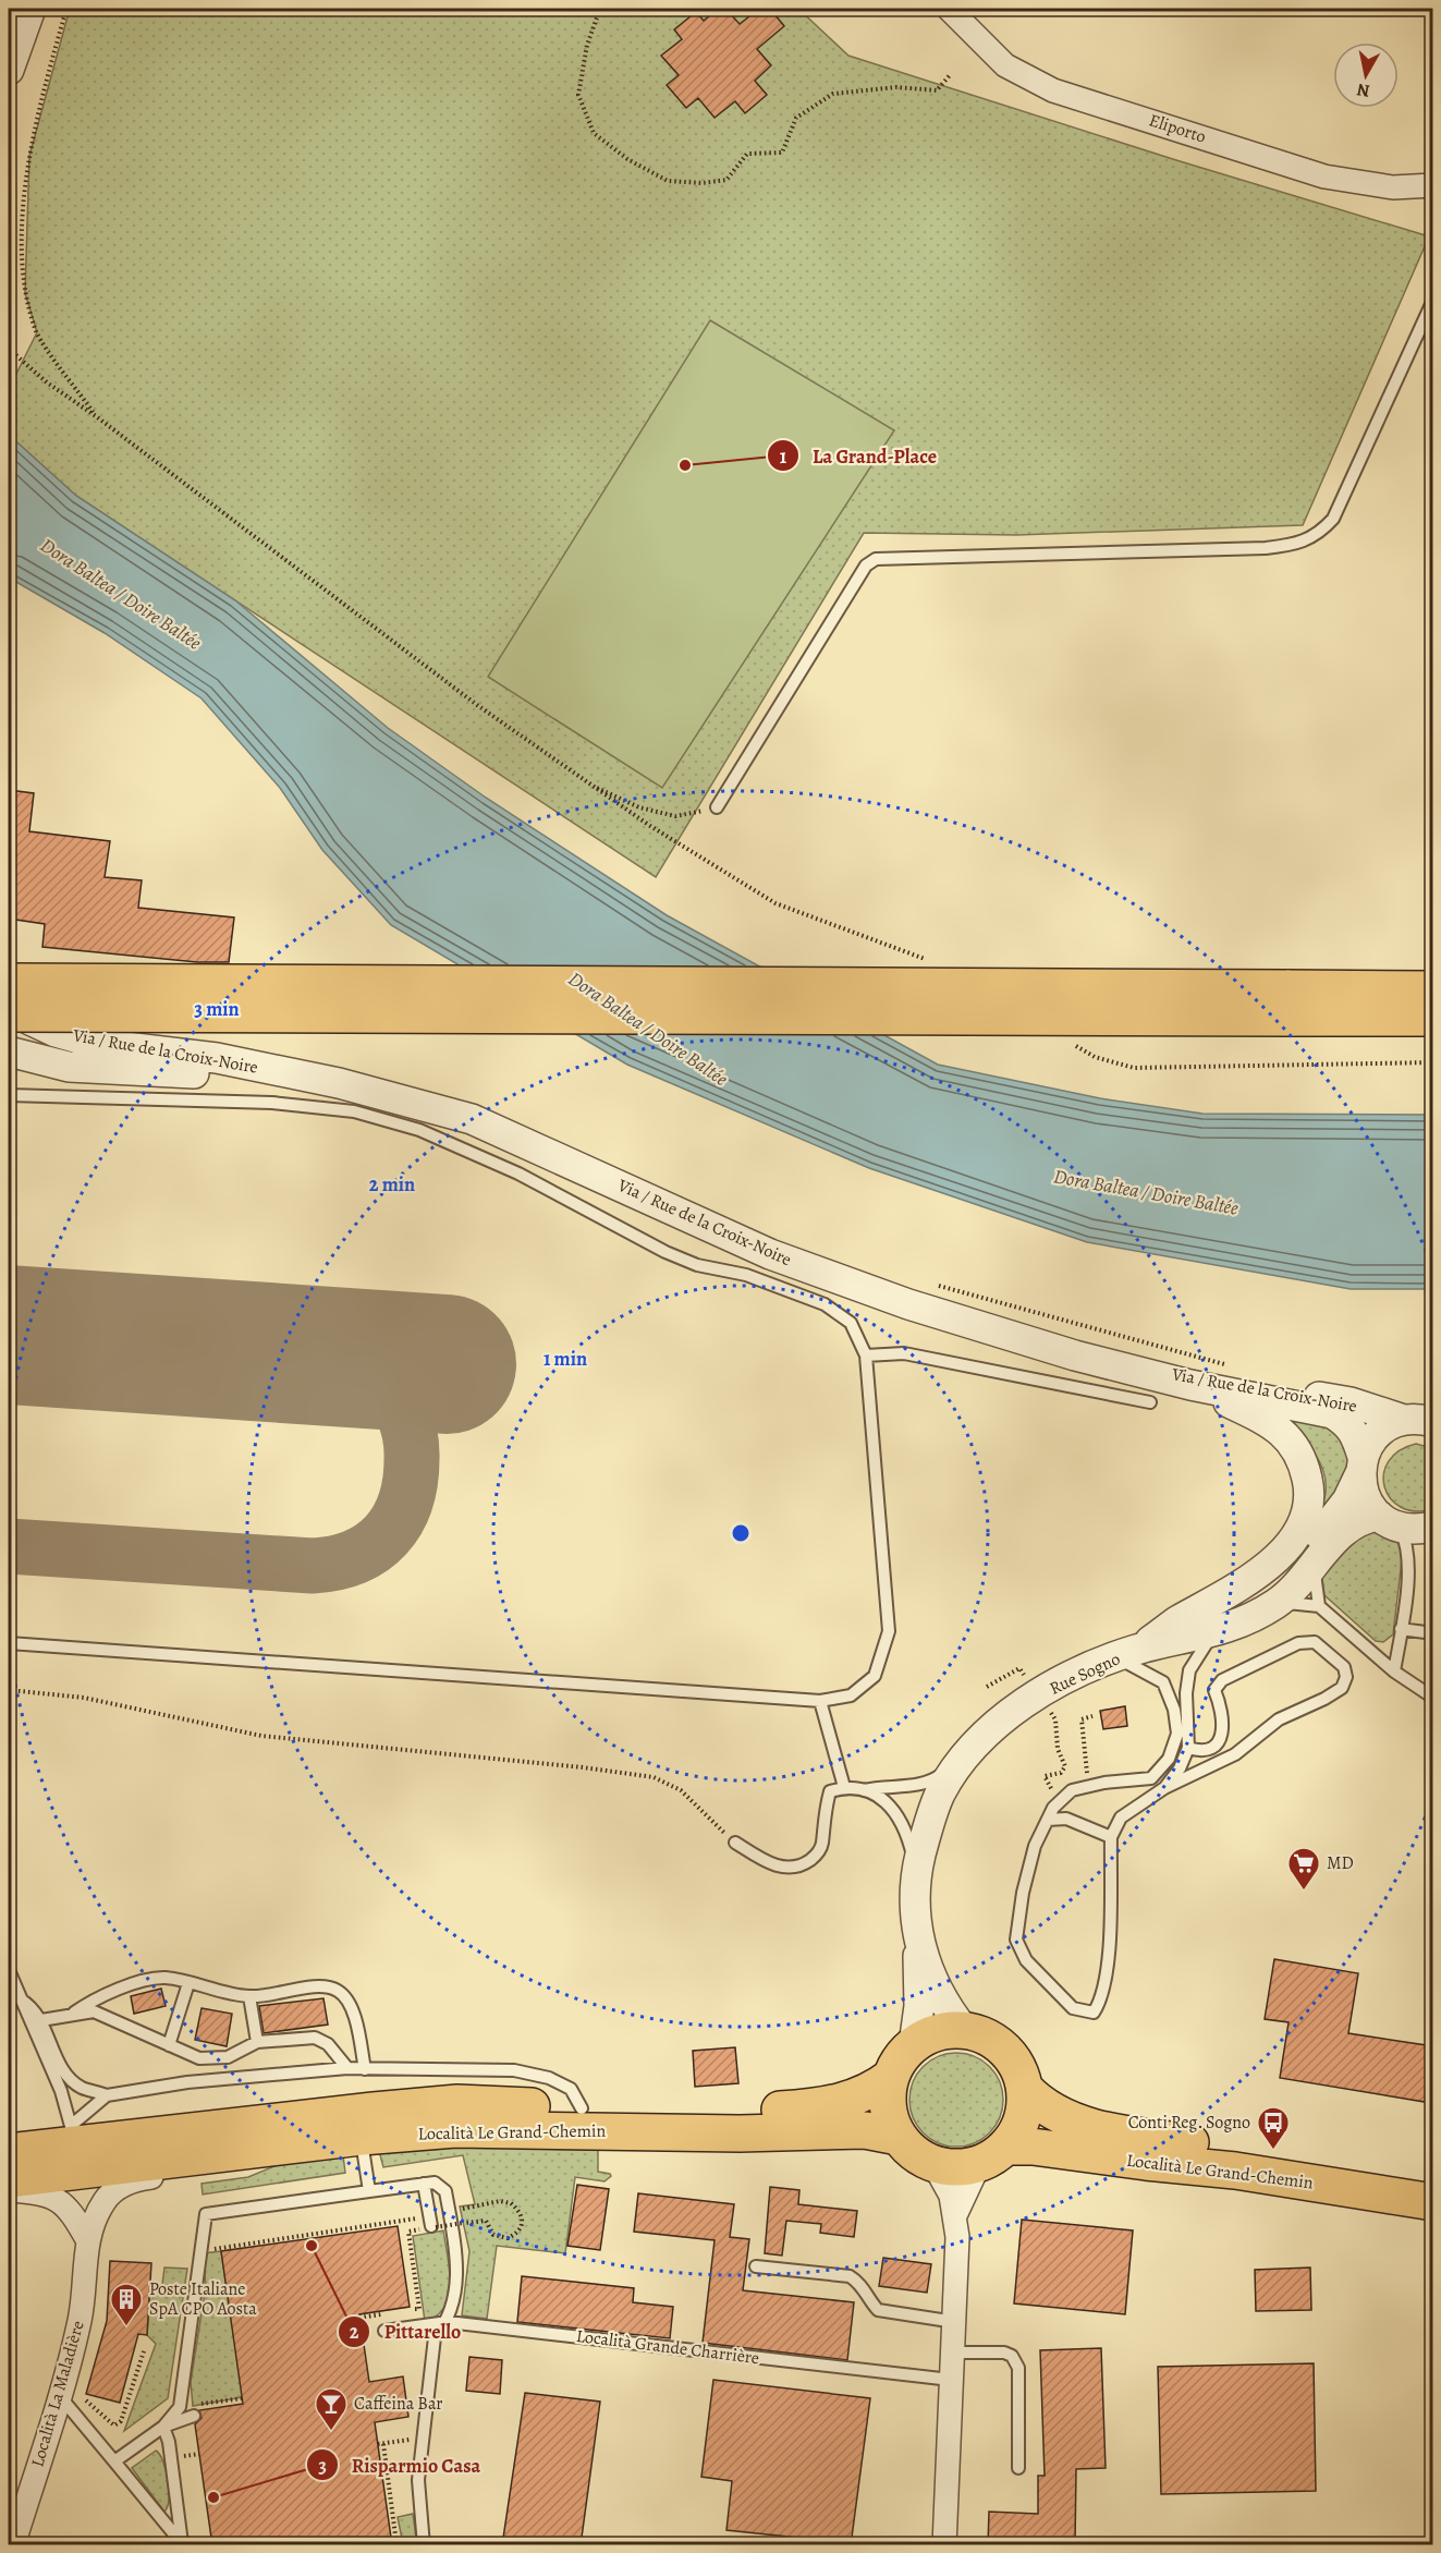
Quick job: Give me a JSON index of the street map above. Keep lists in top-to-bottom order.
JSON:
{
  "streets": {
    "main road": ["Località Le Grand-Chemin"],
    "street": [
      "Eliporto",
      "Via / Rue de la Croix-Noire",
      "Rue Sogno",
      "Località La Maladière"
    ],
    "lane": ["Località Grande Charrière"]
  },
  "crossings": [
    ["Via / Rue de la Croix-Noire", "Rue Sogno"],
    ["Rue Sogno", "Località Le Grand-Chemin"]
  ],
  "water": ["Dora Baltea / Doire Baltée"],
  "places": {
    "other": ["La Grand-Place", "Pittarello", "Risparmio Casa"],
    "supermarket": ["MD"],
    "bus stop": ["Conti Reg. Sogno"],
    "building": ["Poste Italiane SpA CPO Aosta"],
    "bar": ["Caffeina Bar"]
  },
  "north": "bottom",
  "rings": ["3 min", "2 min", "1 min"]
}
